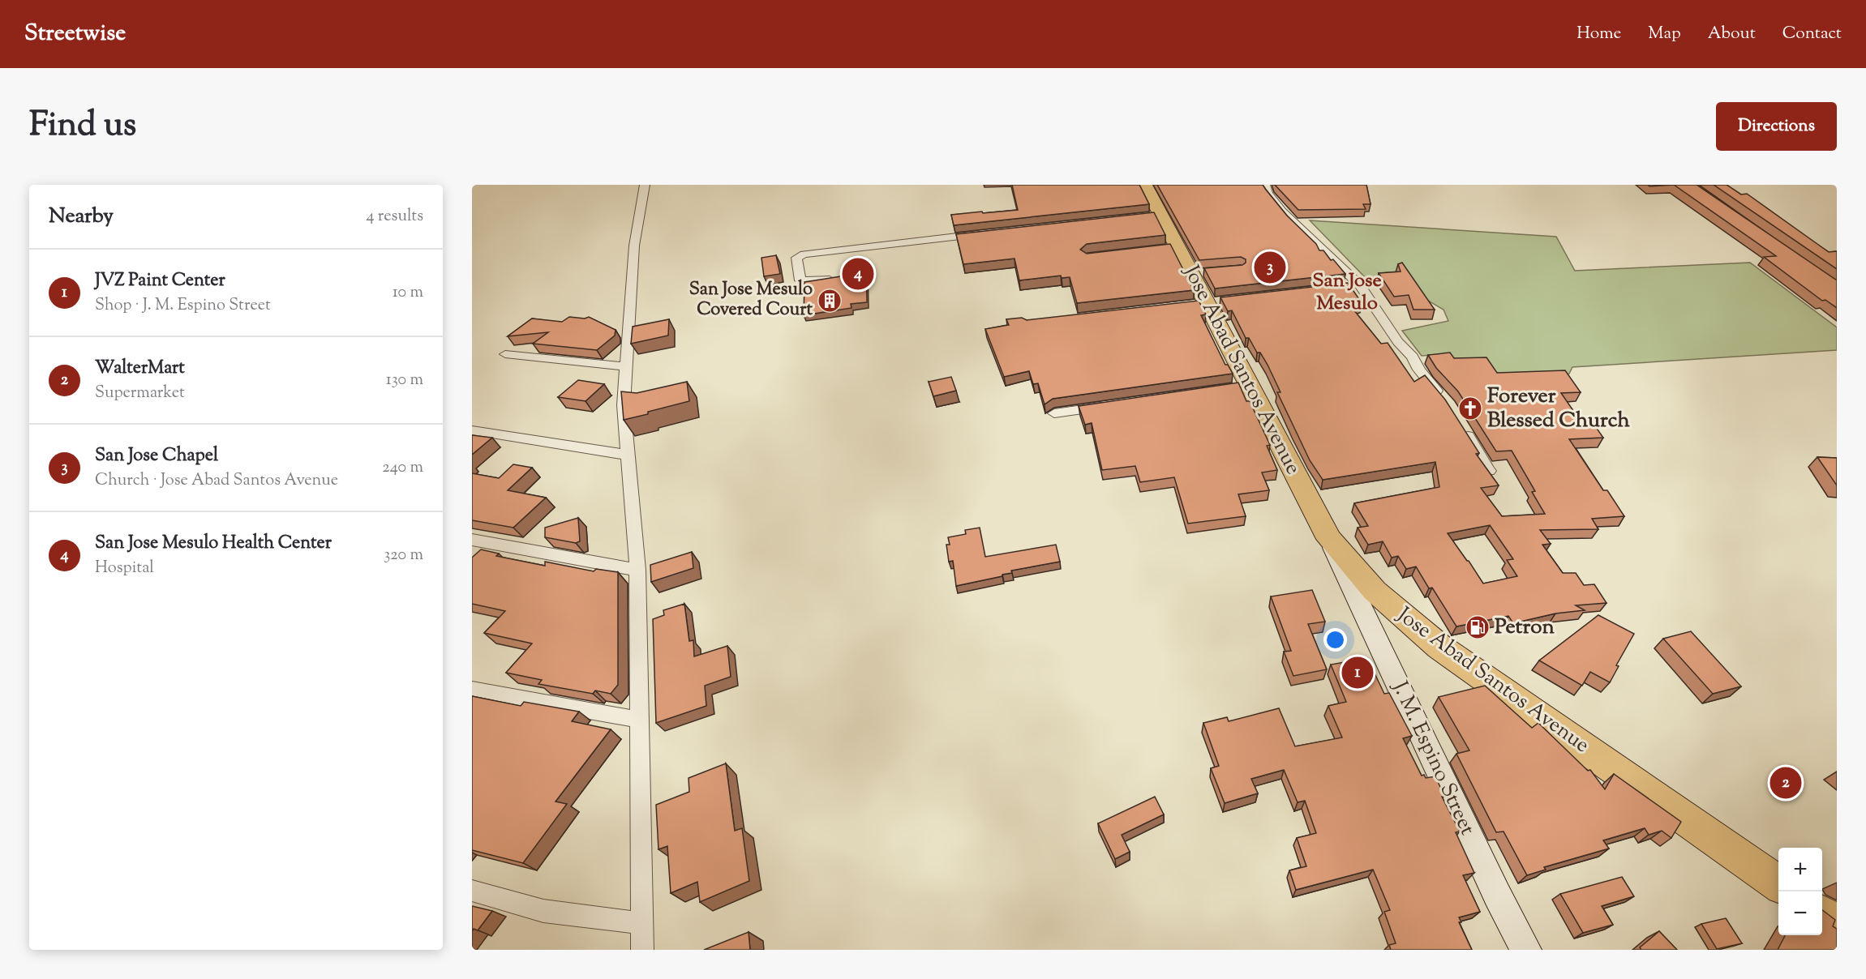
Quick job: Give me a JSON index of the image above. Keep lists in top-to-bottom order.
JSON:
{
  "streets": {
    "highway": ["Jose Abad Santos Avenue"],
    "main road": ["J. M. Espino Street"]
  },
  "crossings": [
    ["Jose Abad Santos Avenue", "J. M. Espino Street"]
  ],
  "districts": ["San Jose Mesulo"],
  "places": {
    "building": ["San Jose Mesulo Covered Court"],
    "church": ["Forever Blessed Church"],
    "fuel station": ["Petron"]
  },
  "page": {
    "header": "Streetwise",
    "nav": [
      "Home",
      "Map",
      "About",
      "Contact"
    ],
    "title": "Find us",
    "buttons": "Directions",
    "heading": ["Nearby", "4 results"],
    "list": [
      {
        "mark": "1",
        "name": "JVZ Paint Center",
        "note": "Shop · J. M. Espino Street",
        "value": "10 m"
      },
      {
        "mark": "2",
        "name": "WalterMart",
        "note": "Supermarket",
        "value": "130 m"
      },
      {
        "mark": "3",
        "name": "San Jose Chapel",
        "note": "Church · Jose Abad Santos Avenue",
        "value": "240 m"
      },
      {
        "mark": "4",
        "name": "San Jose Mesulo Health Center",
        "note": "Hospital",
        "value": "320 m"
      }
    ],
    "pins": [
      "3",
      "4",
      "1",
      "2"
    ],
    "map_buttons": ["+", "−"]
  }
}
